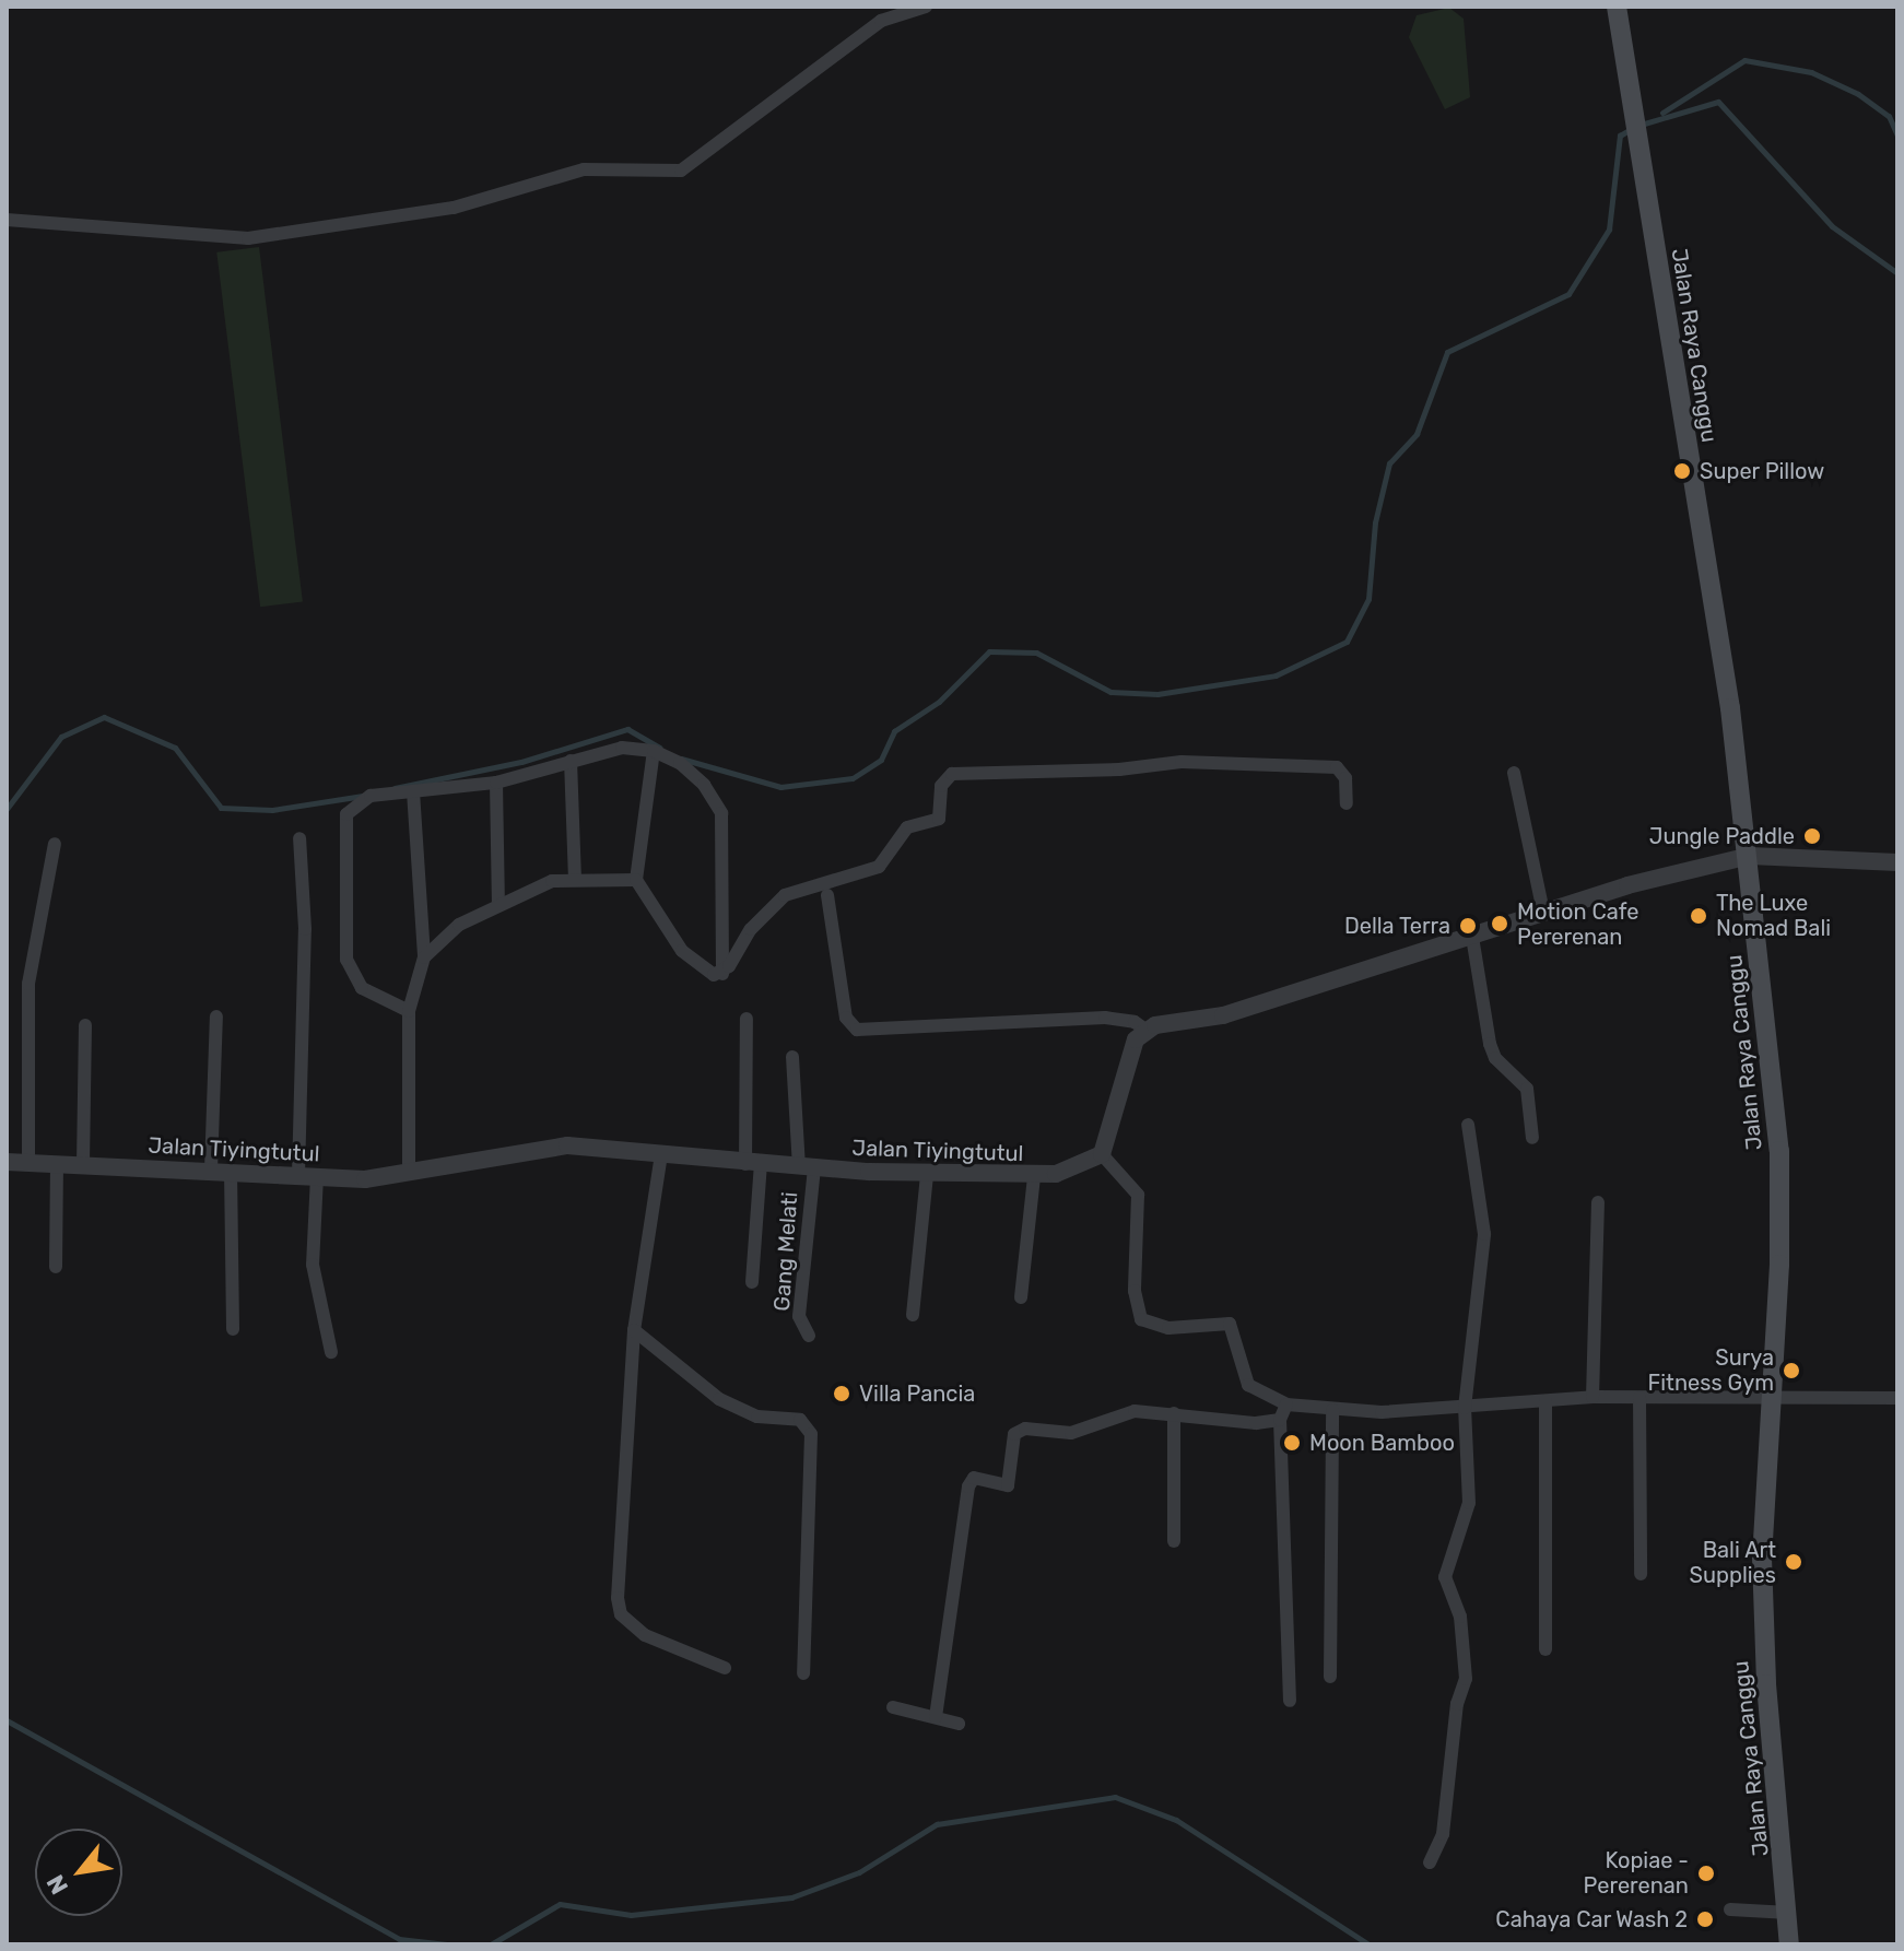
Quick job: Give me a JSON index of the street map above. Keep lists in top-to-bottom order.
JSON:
{
  "streets": {
    "main road": ["Jalan Raya Canggu"],
    "street": ["Jalan Tiyingtutul", "Gang Melati"]
  },
  "crossings": [
    ["Jalan Tiyingtutul", "Gang Melati"]
  ],
  "places": [
    "Super Pillow",
    "Jungle Paddle",
    "The Luxe Nomad Bali",
    "Motion Cafe Pererenan",
    "Della Terra",
    "Surya Fitness Gym",
    "Villa Pancia",
    "Moon Bamboo",
    "Bali Art Supplies",
    "Kopiae - Pererenan",
    "Cahaya Car Wash 2"
  ],
  "north": "bottom left"
}
